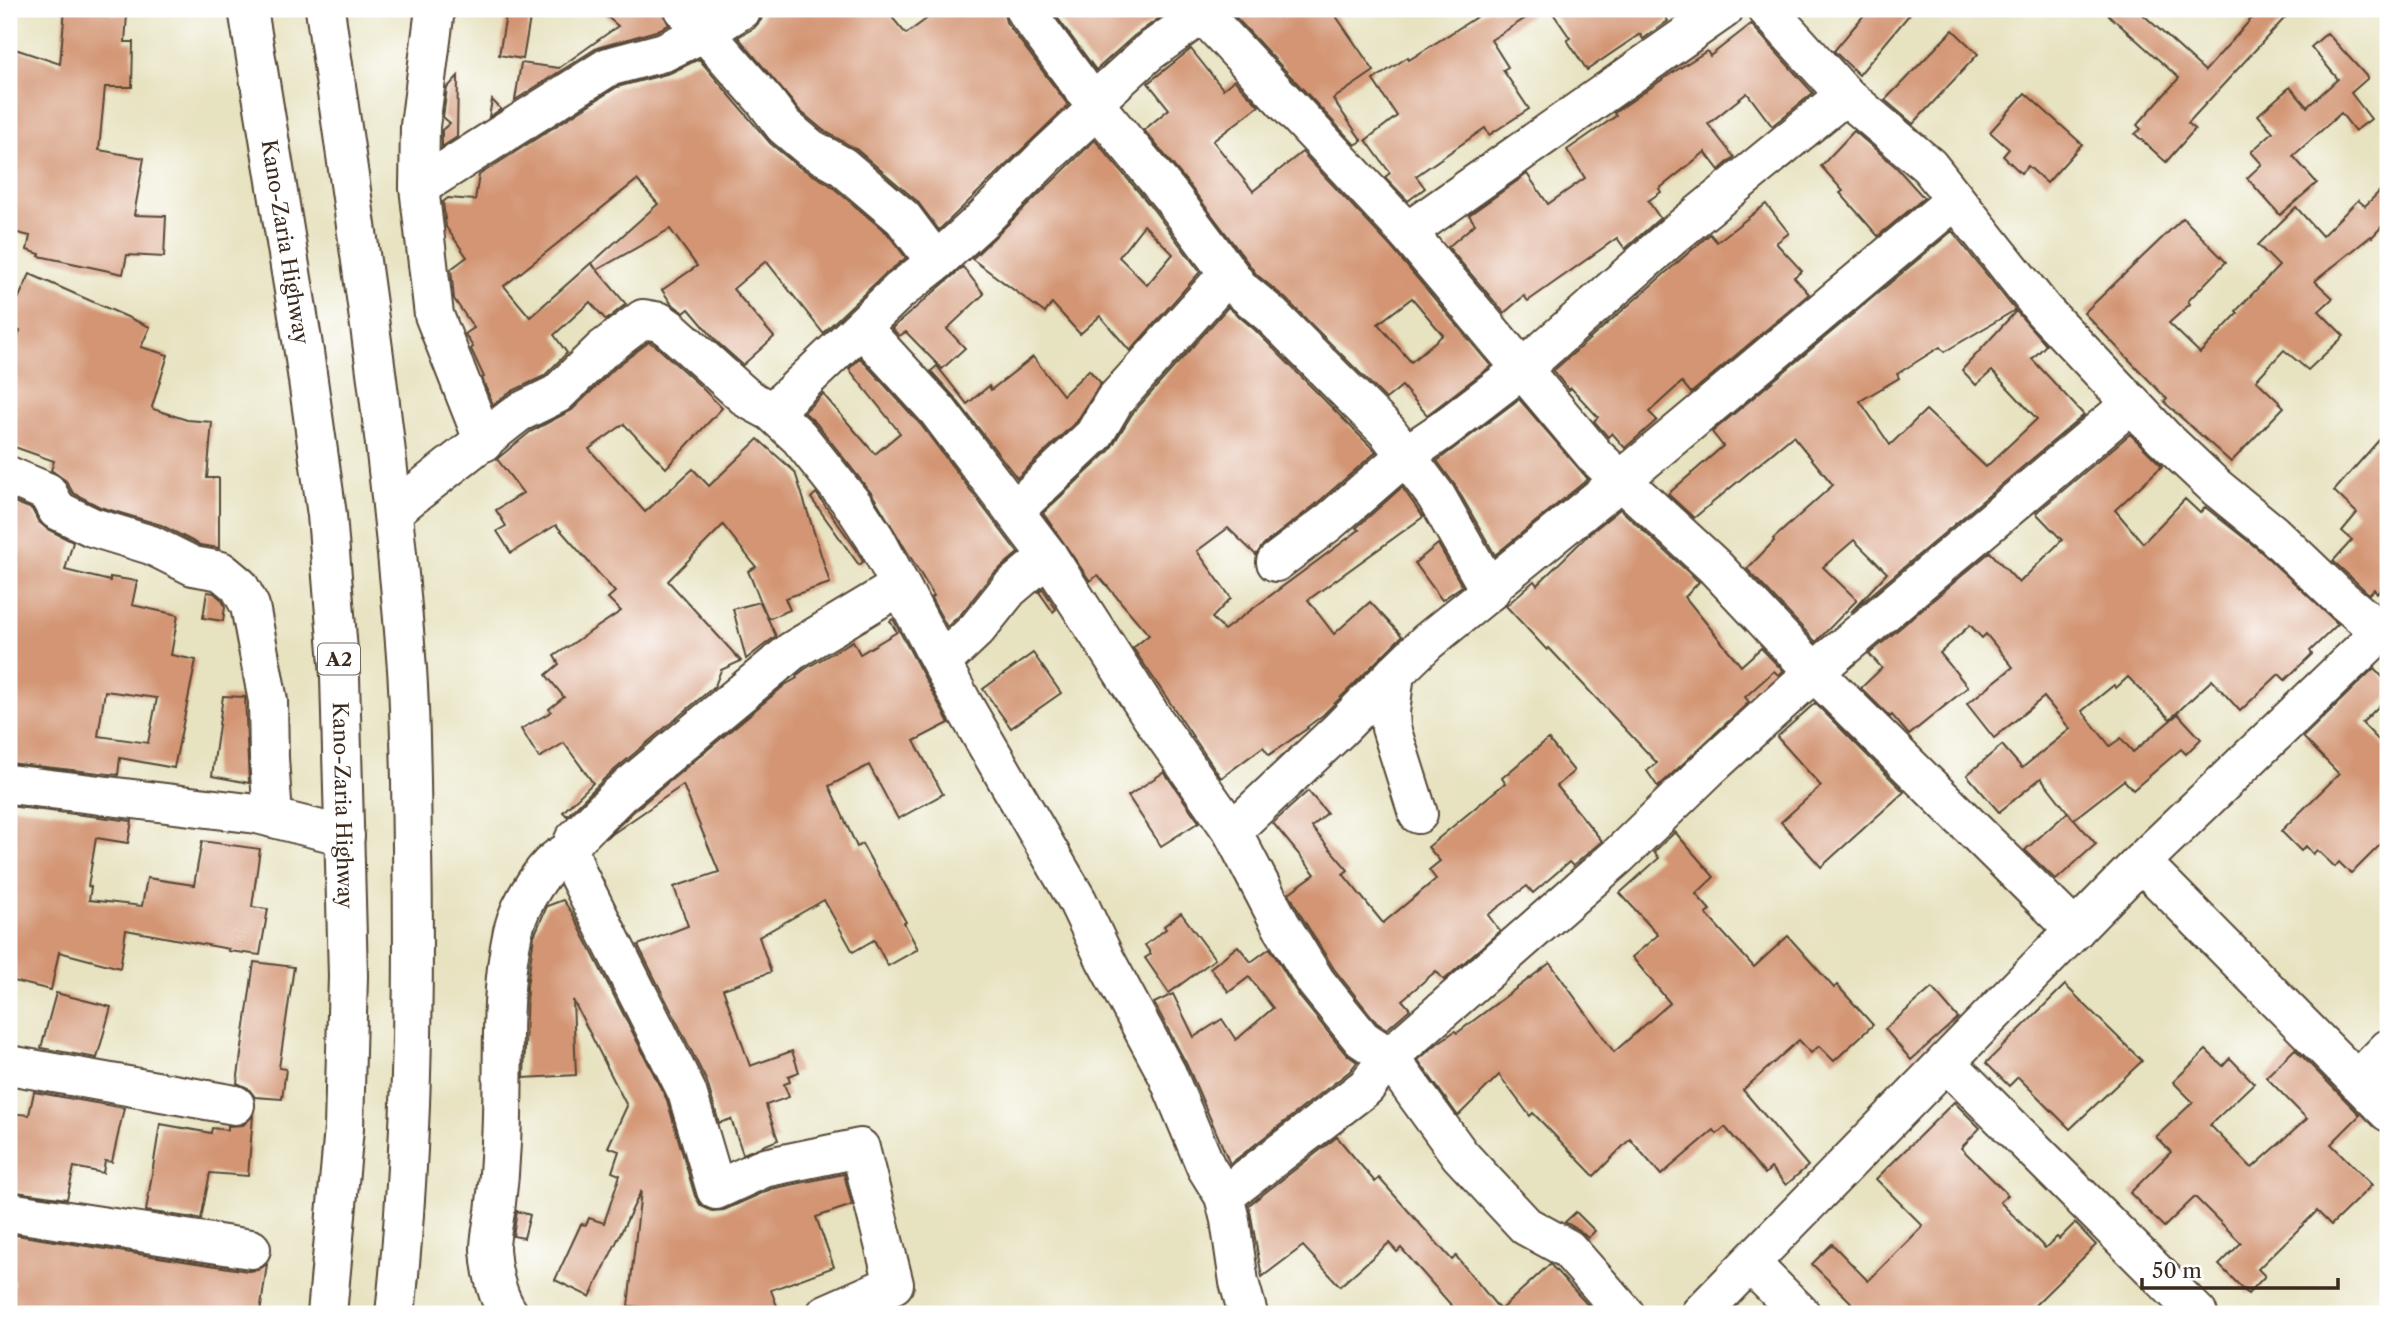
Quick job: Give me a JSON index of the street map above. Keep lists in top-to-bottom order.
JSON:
{
  "streets": {
    "main road": ["Kano-Zaria Highway", "A2"]
  },
  "scale_bar": "50 m"
}
